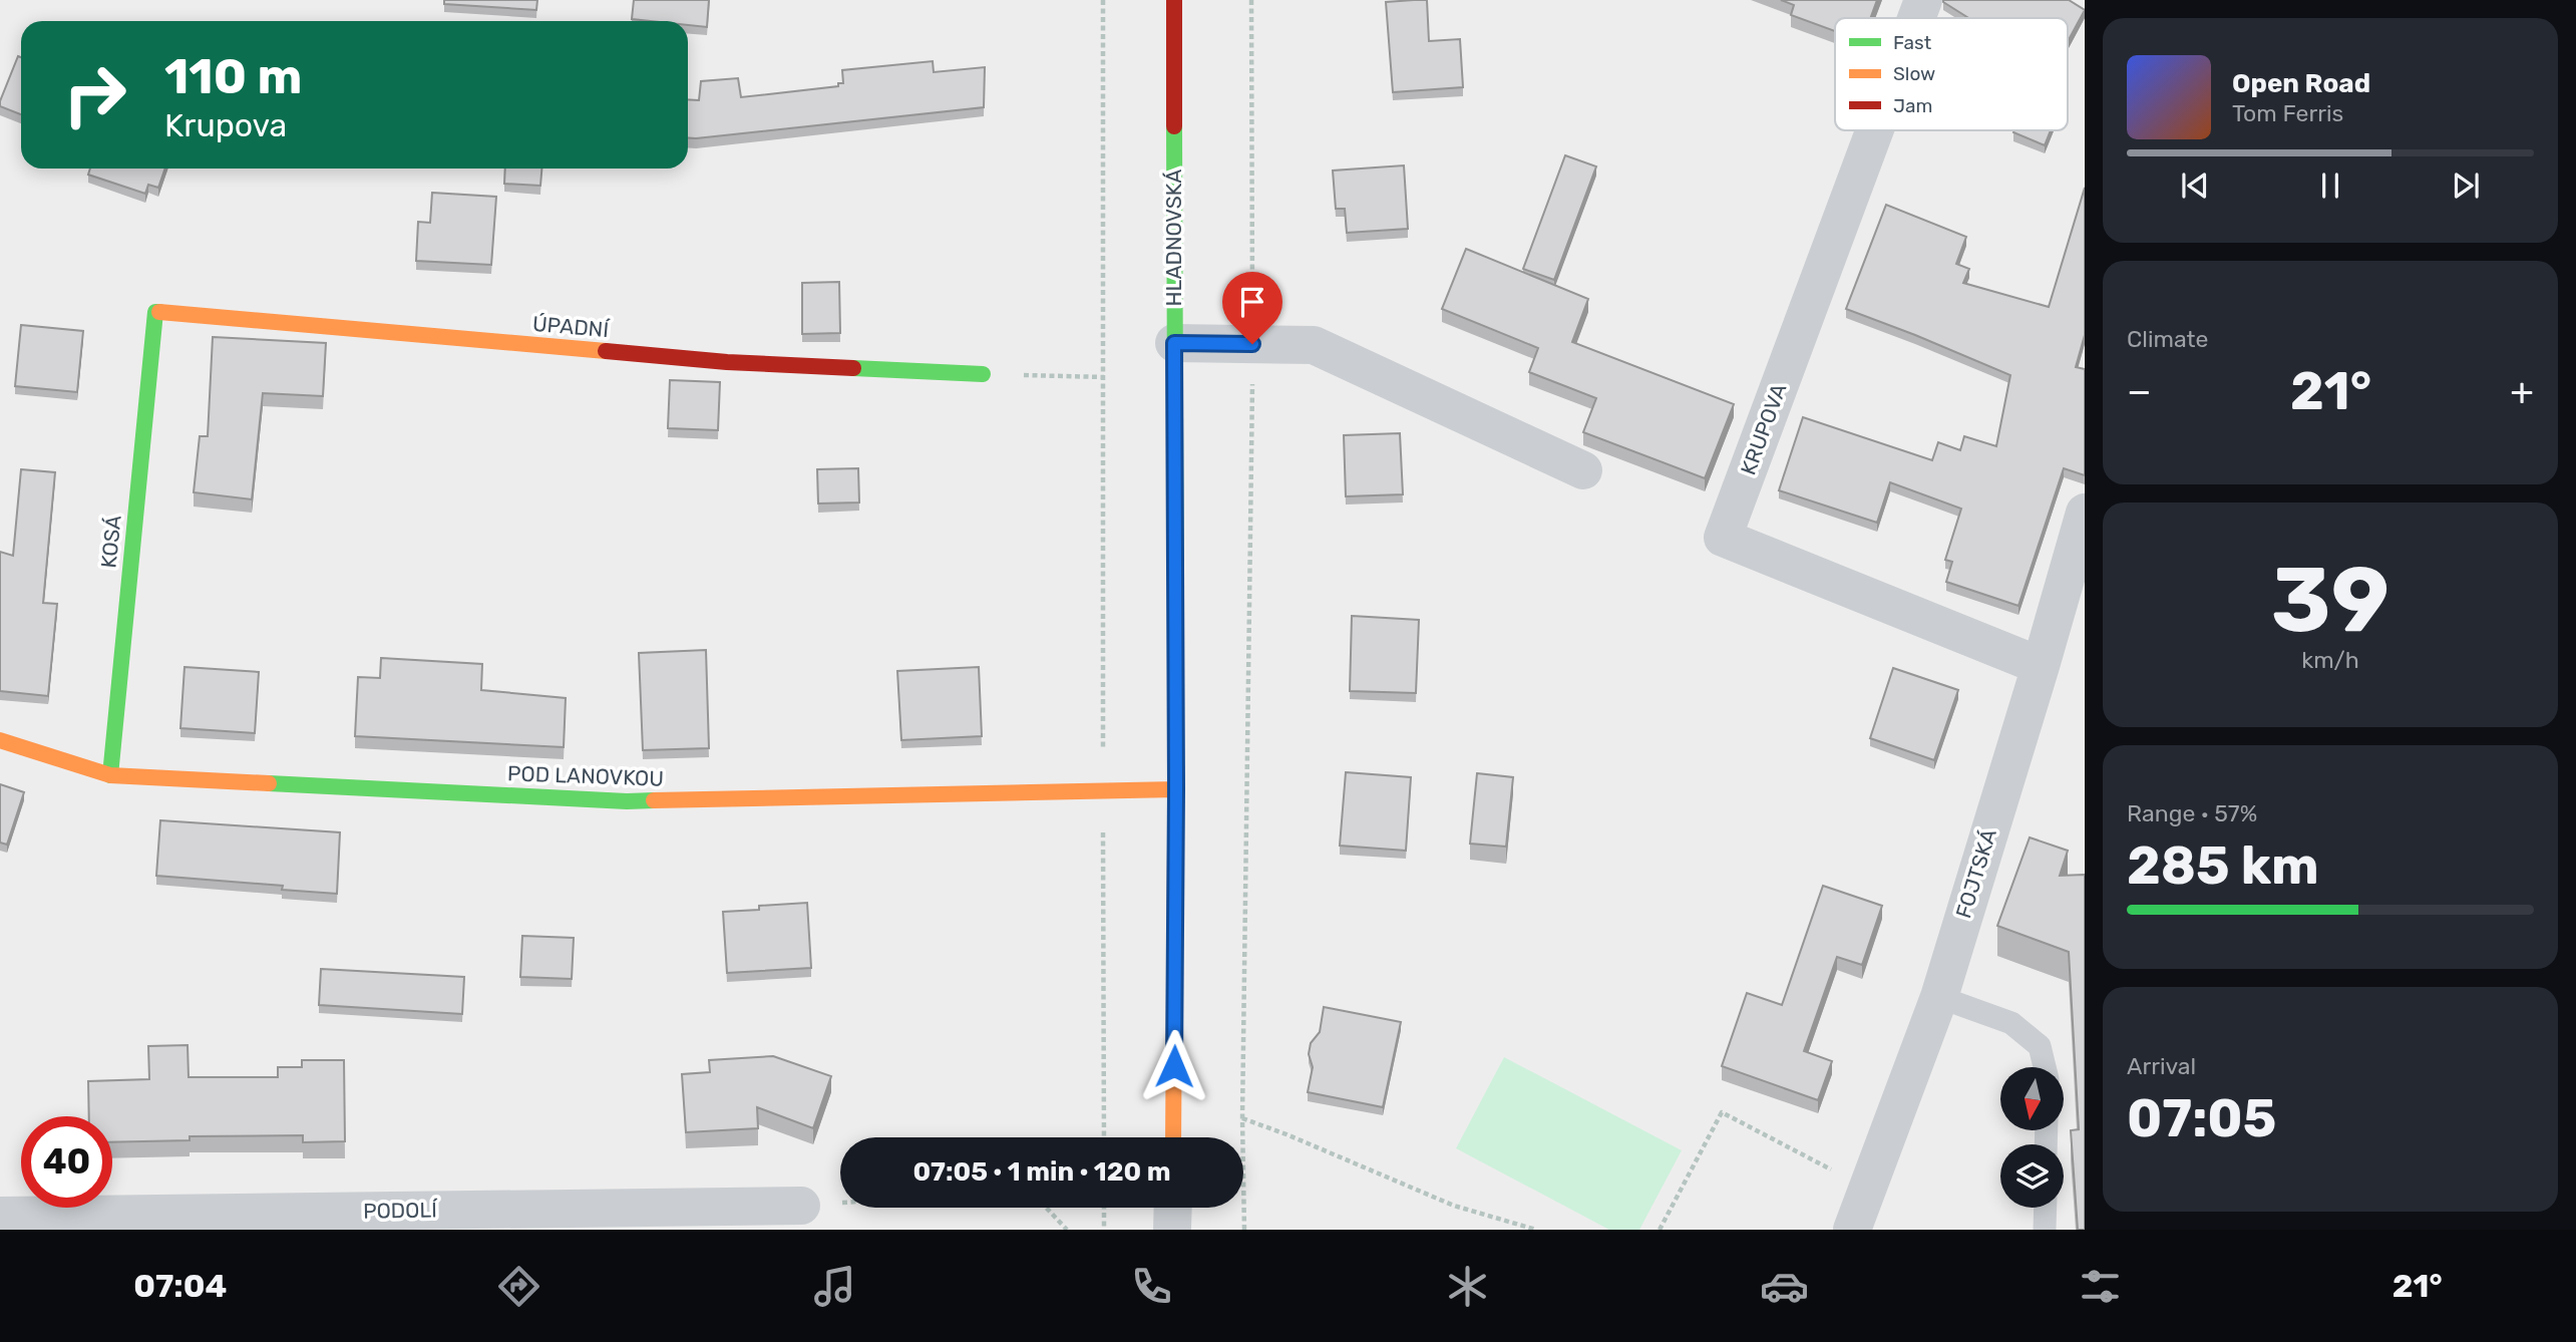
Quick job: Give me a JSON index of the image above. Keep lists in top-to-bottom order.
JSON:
{
  "streets": {
    "street": [
      "HLADNOVSKÁ",
      "ÚPADNÍ",
      "KRUPOVA",
      "KOSÁ",
      "POD LANOVKOU",
      "FOJTSKÁ",
      "PODOLÍ"
    ]
  },
  "crossings": [
    ["HLADNOVSKÁ", "POD LANOVKOU"],
    ["ÚPADNÍ", "KOSÁ"],
    ["KRUPOVA", "FOJTSKÁ"],
    ["KOSÁ", "POD LANOVKOU"]
  ],
  "legend": ["Fast", "Slow", "Jam"],
  "north": "bottom",
  "page": {
    "turn": ["110 m", "Krupova"],
    "song": ["Open Road", "Tom Ferris"],
    "tile": [
      "Climate",
      ["39", "km/h"],
      ["Range · 57%", "285 km"],
      ["Arrival", "07:05"]
    ],
    "heat": ["−", "21°", "+"],
    "limit": "40",
    "trip": "07:05 · 1 min · 120 m",
    "tabs": ["07:04", "21°"]
  }
}
